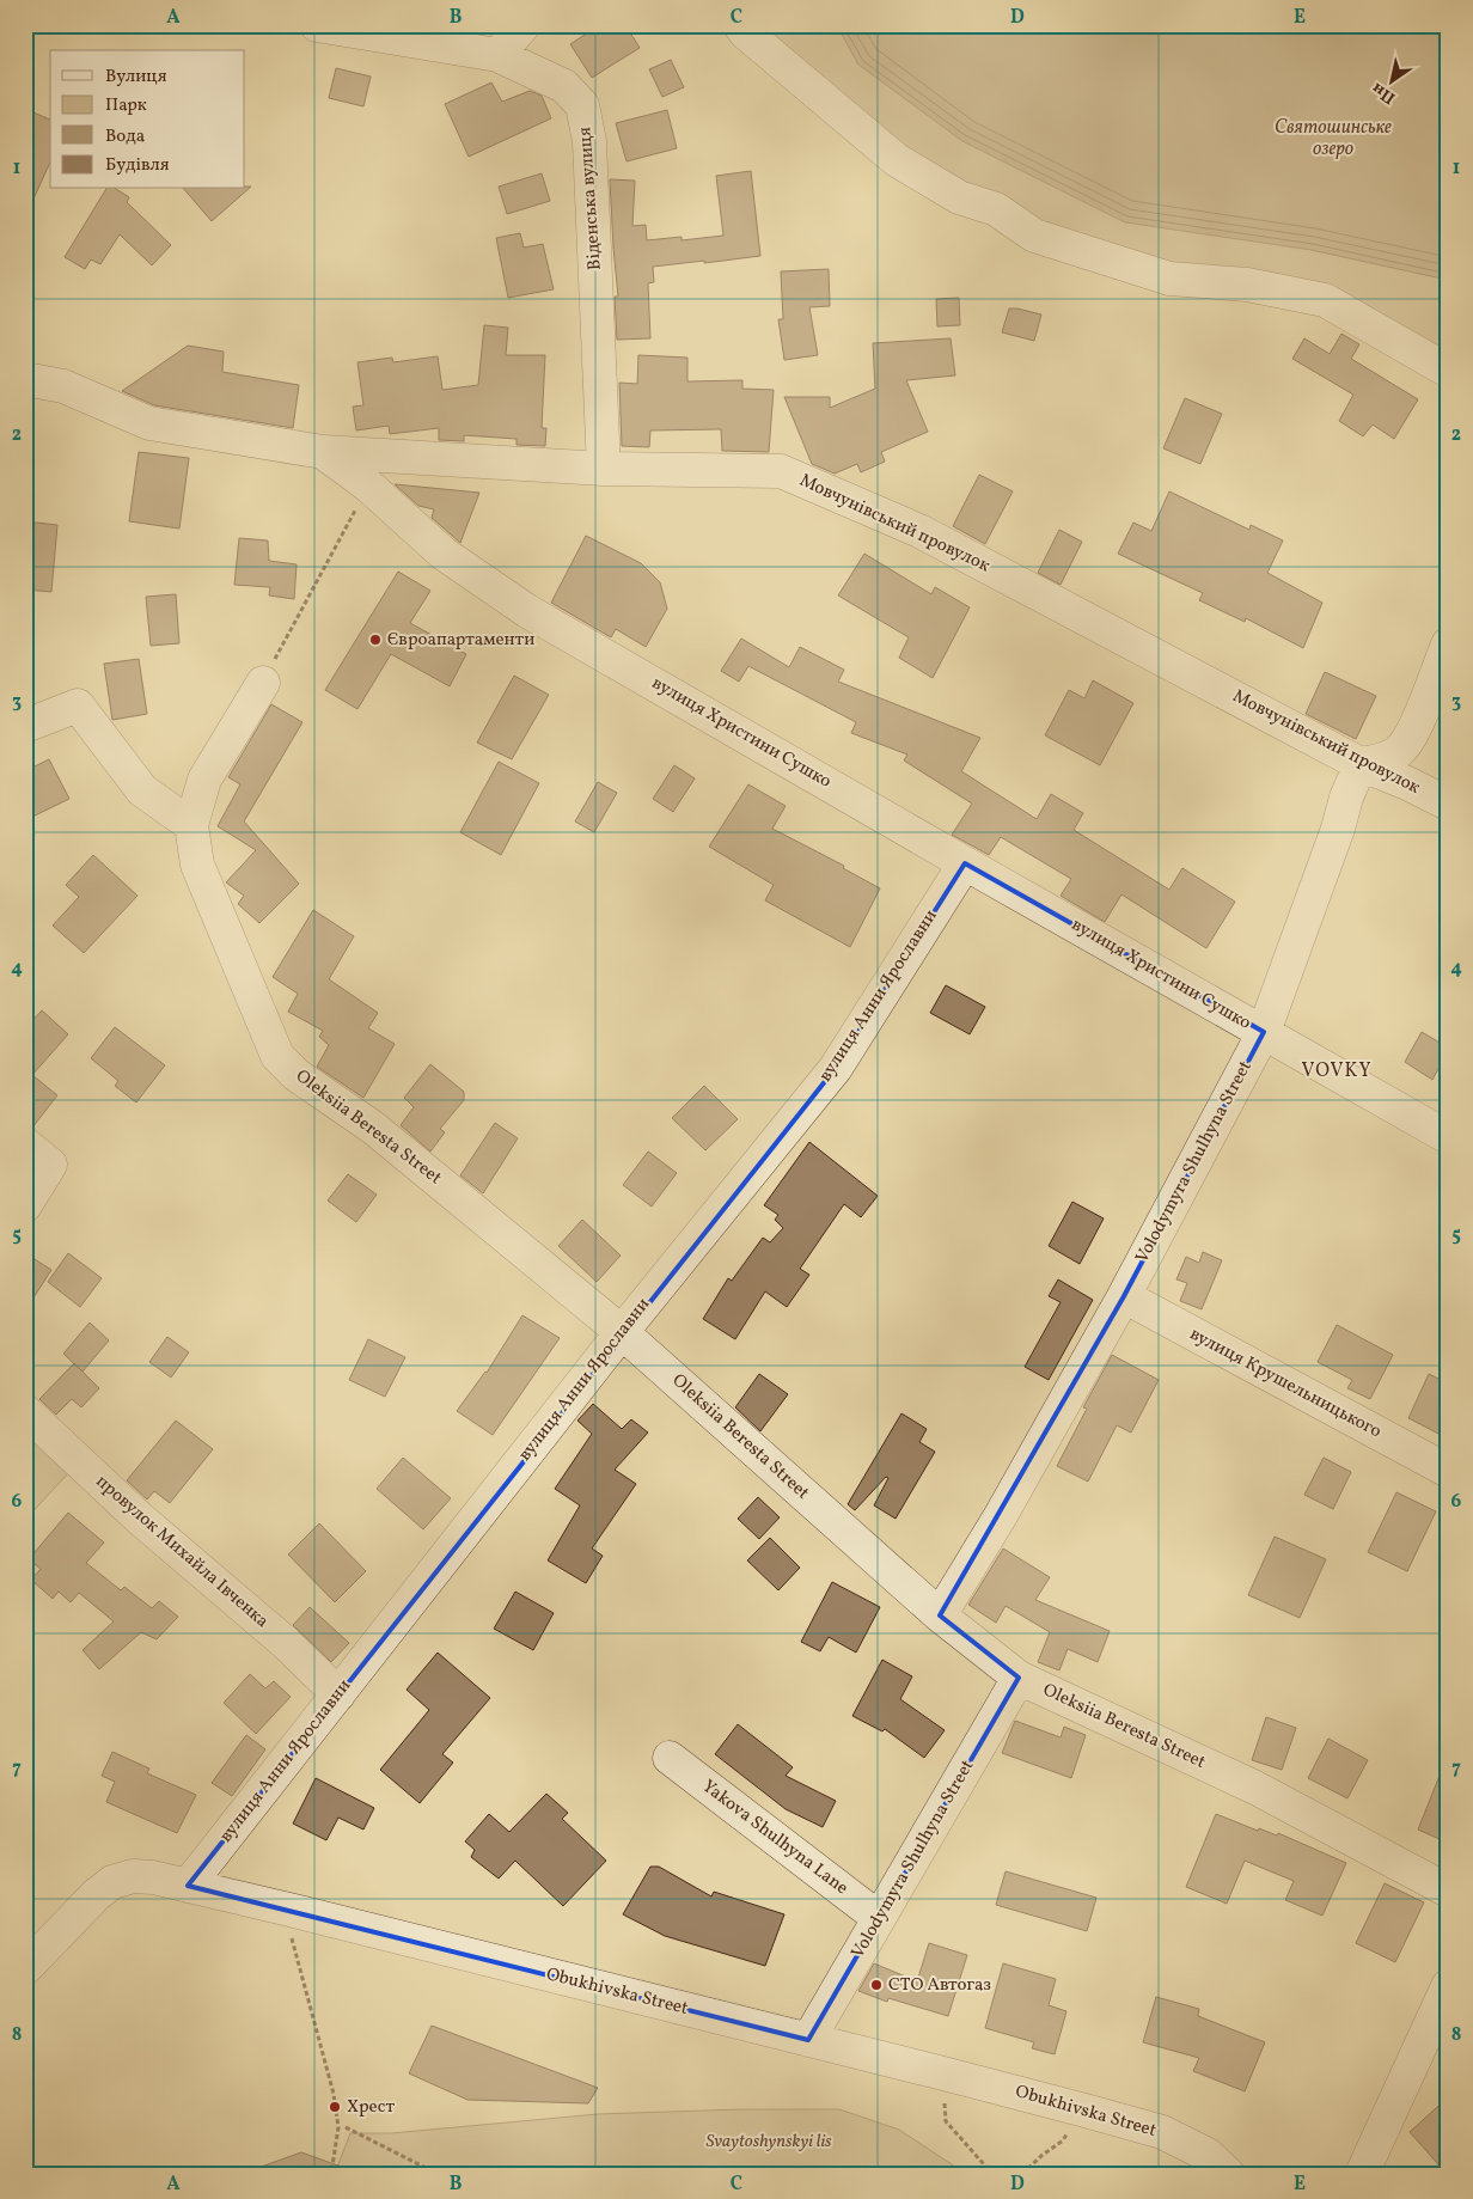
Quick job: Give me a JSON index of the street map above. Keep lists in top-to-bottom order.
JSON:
{
  "streets": {
    "street": [
      "Віденська вулиця",
      "Мовчунівський провулок",
      "вулиця Христини Сушко",
      "вулиця Анни Ярославни",
      "Oleksiia Beresta Street",
      "Volodymyra Shulhyna Street",
      "вулиця Крушельницького",
      "провулок Михайла Івченка",
      "Yakova Shulhyna Lane",
      "Obukhivska Street"
    ]
  },
  "crossings": [
    ["Віденська вулиця", "Мовчунівський провулок"],
    ["Мовчунівський провулок", "вулиця Христини Сушко"],
    ["Мовчунівський провулок", "Volodymyra Shulhyna Street"],
    ["вулиця Христини Сушко", "вулиця Анни Ярославни"],
    ["вулиця Христини Сушко", "Volodymyra Shulhyna Street"],
    ["вулиця Анни Ярославни", "Oleksiia Beresta Street"],
    ["вулиця Анни Ярославни", "провулок Михайла Івченка"],
    ["вулиця Анни Ярославни", "Obukhivska Street"],
    ["Oleksiia Beresta Street", "Volodymyra Shulhyna Street"],
    ["Volodymyra Shulhyna Street", "вулиця Крушельницького"],
    ["Volodymyra Shulhyna Street", "Yakova Shulhyna Lane"],
    ["Volodymyra Shulhyna Street", "Obukhivska Street"]
  ],
  "districts": ["VOVKY"],
  "water": ["Святошинське озеро"],
  "parks": ["Svaytoshynskyi lis"],
  "places": ["Євроапартаменти", "СТО Автогаз", "Хрест"],
  "legend": [
    "Вулиця",
    "Парк",
    "Вода",
    "Будівля"
  ],
  "north": "bottom left",
  "grid": {
    "columns": [
      "A",
      "B",
      "C",
      "D",
      "E"
    ],
    "rows": [
      "1",
      "2",
      "3",
      "4",
      "5",
      "6",
      "7",
      "8"
    ]
  }
}
